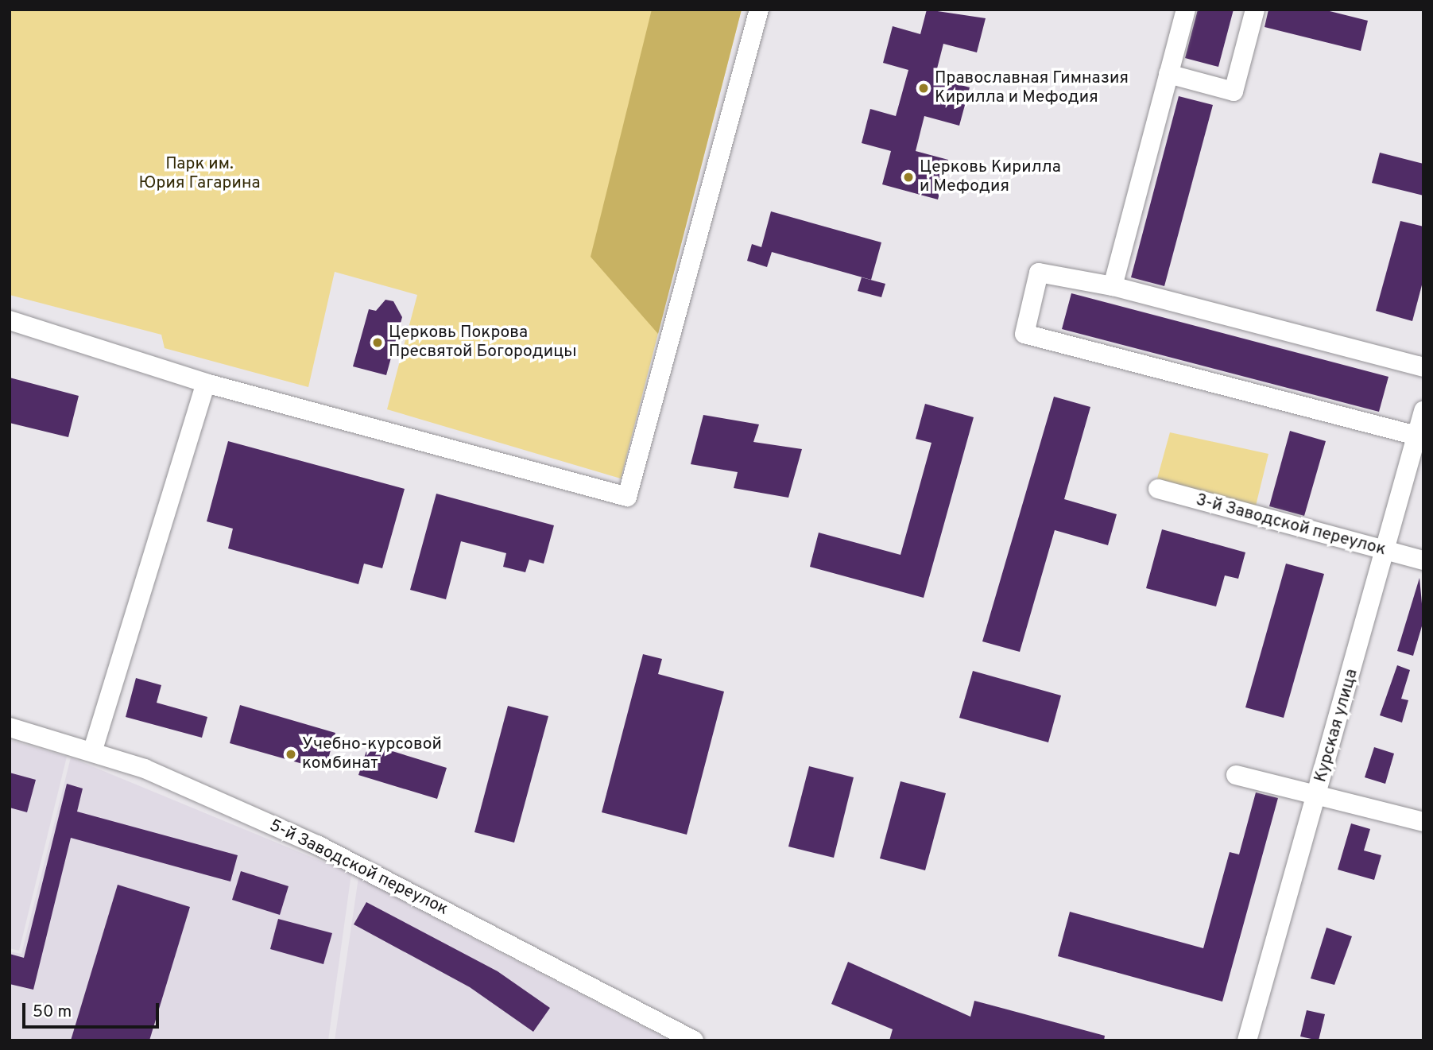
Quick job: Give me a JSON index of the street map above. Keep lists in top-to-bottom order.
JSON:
{
  "streets": {
    "street": ["3-й Заводской переулок", "Курская улица", "5-й Заводской переулок"]
  },
  "crossings": [
    ["3-й Заводской переулок", "Курская улица"]
  ],
  "parks": ["Парк им. Юрия Гагарина"],
  "places": [
    "Православная Гимназия Кирилла и Мефодия",
    "Церковь Кирилла и Мефодия",
    "Церковь Покрова Пресвятой Богородицы",
    "Учебно-курсовой комбинат"
  ],
  "scale_bar": "50 m"
}
